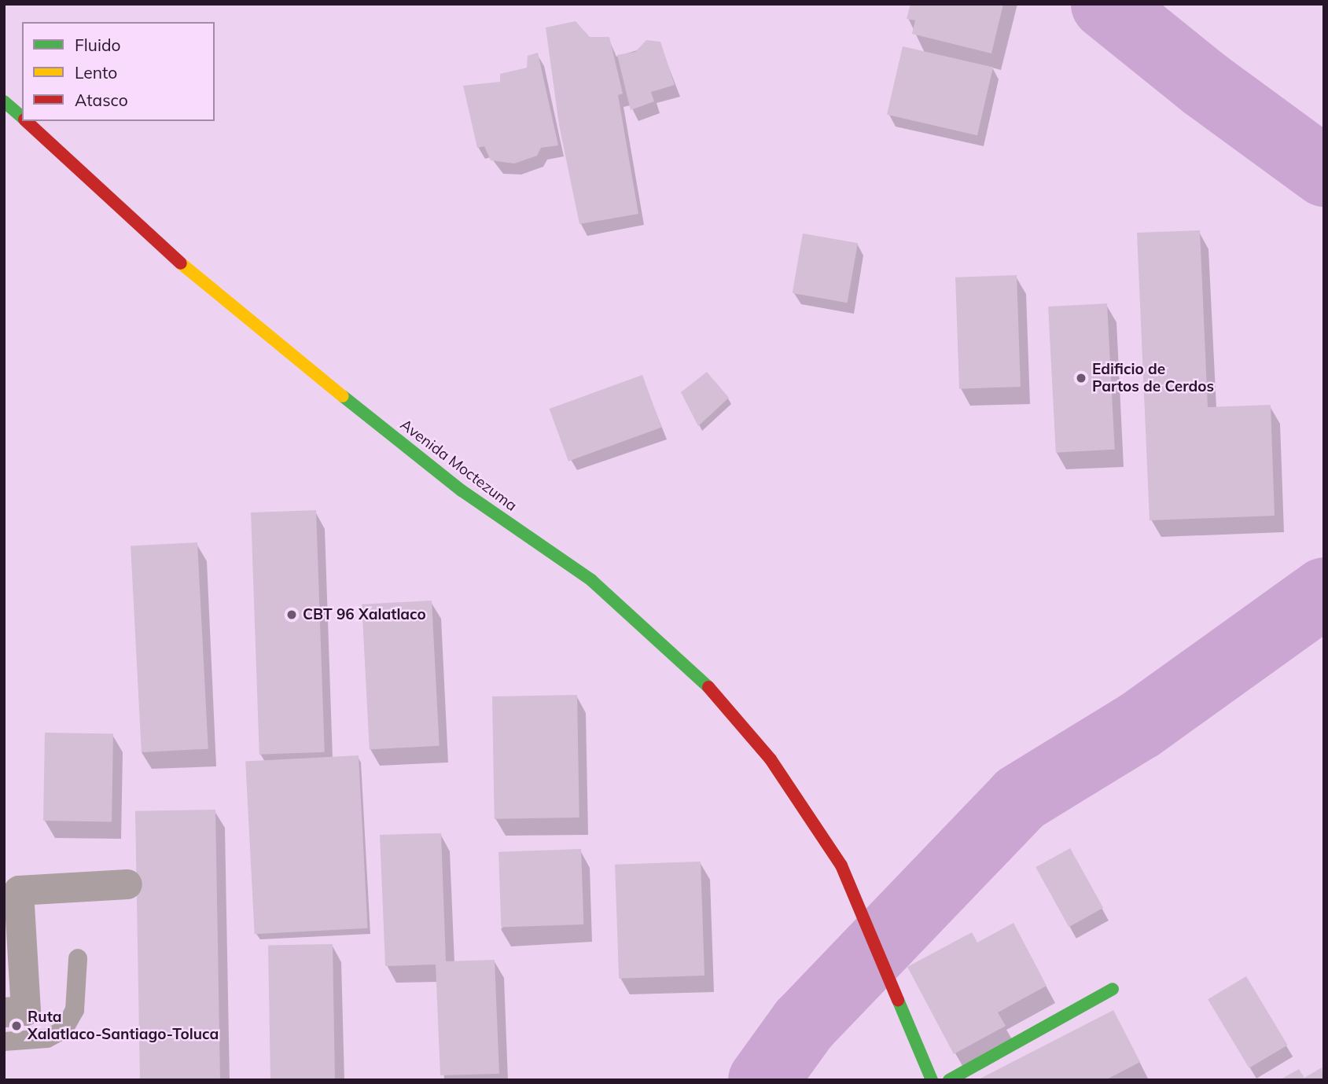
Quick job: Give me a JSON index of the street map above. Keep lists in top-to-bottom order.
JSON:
{
  "streets": {
    "main road": ["Avenida Moctezuma"]
  },
  "places": ["Edificio de Partos de Cerdos", "CBT 96 Xalatlaco", "Ruta Xalatlaco-Santiago-Toluca"],
  "legend": ["Fluido", "Lento", "Atasco"]
}
